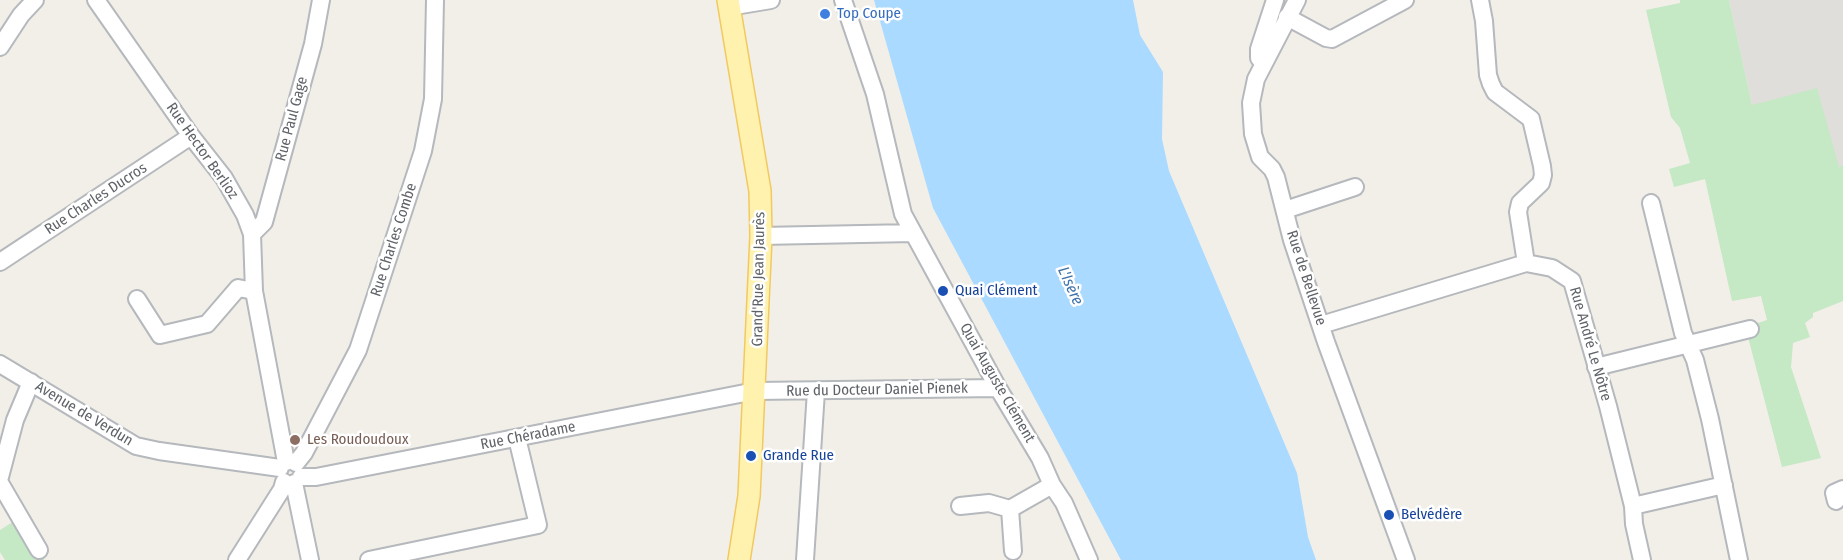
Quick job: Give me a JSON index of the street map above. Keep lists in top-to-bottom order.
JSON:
{
  "streets": {
    "main road": ["Grand'Rue Jean Jaurès"],
    "street": [
      "Rue Paul Gage",
      "Rue Hector Berlioz",
      "Rue Charles Ducros",
      "Rue Charles Combe",
      "Rue de Bellevue",
      "Rue André Le Nôtre",
      "Quai Auguste Clément",
      "Rue du Docteur Daniel Pienek",
      "Avenue de Verdun",
      "Rue Chéradame"
    ]
  },
  "crossings": [
    ["Rue Paul Gage", "Rue Hector Berlioz"],
    ["Rue Hector Berlioz", "Rue Charles Ducros"],
    ["Rue Hector Berlioz", "Rue Charles Combe"],
    ["Rue Hector Berlioz", "Avenue de Verdun"],
    ["Rue Hector Berlioz", "Rue Chéradame"],
    ["Rue Charles Combe", "Avenue de Verdun"],
    ["Rue Charles Combe", "Rue Chéradame"],
    ["Grand'Rue Jean Jaurès", "Rue du Docteur Daniel Pienek"],
    ["Grand'Rue Jean Jaurès", "Rue Chéradame"],
    ["Quai Auguste Clément", "Rue du Docteur Daniel Pienek"],
    ["Rue du Docteur Daniel Pienek", "Rue Chéradame"],
    ["Avenue de Verdun", "Rue Chéradame"]
  ],
  "water": ["L'Isère"],
  "places": [
    "Top Coupe",
    "Quai Clément",
    "Les Roudoudoux",
    "Grande Rue",
    "Belvédère"
  ]
}
